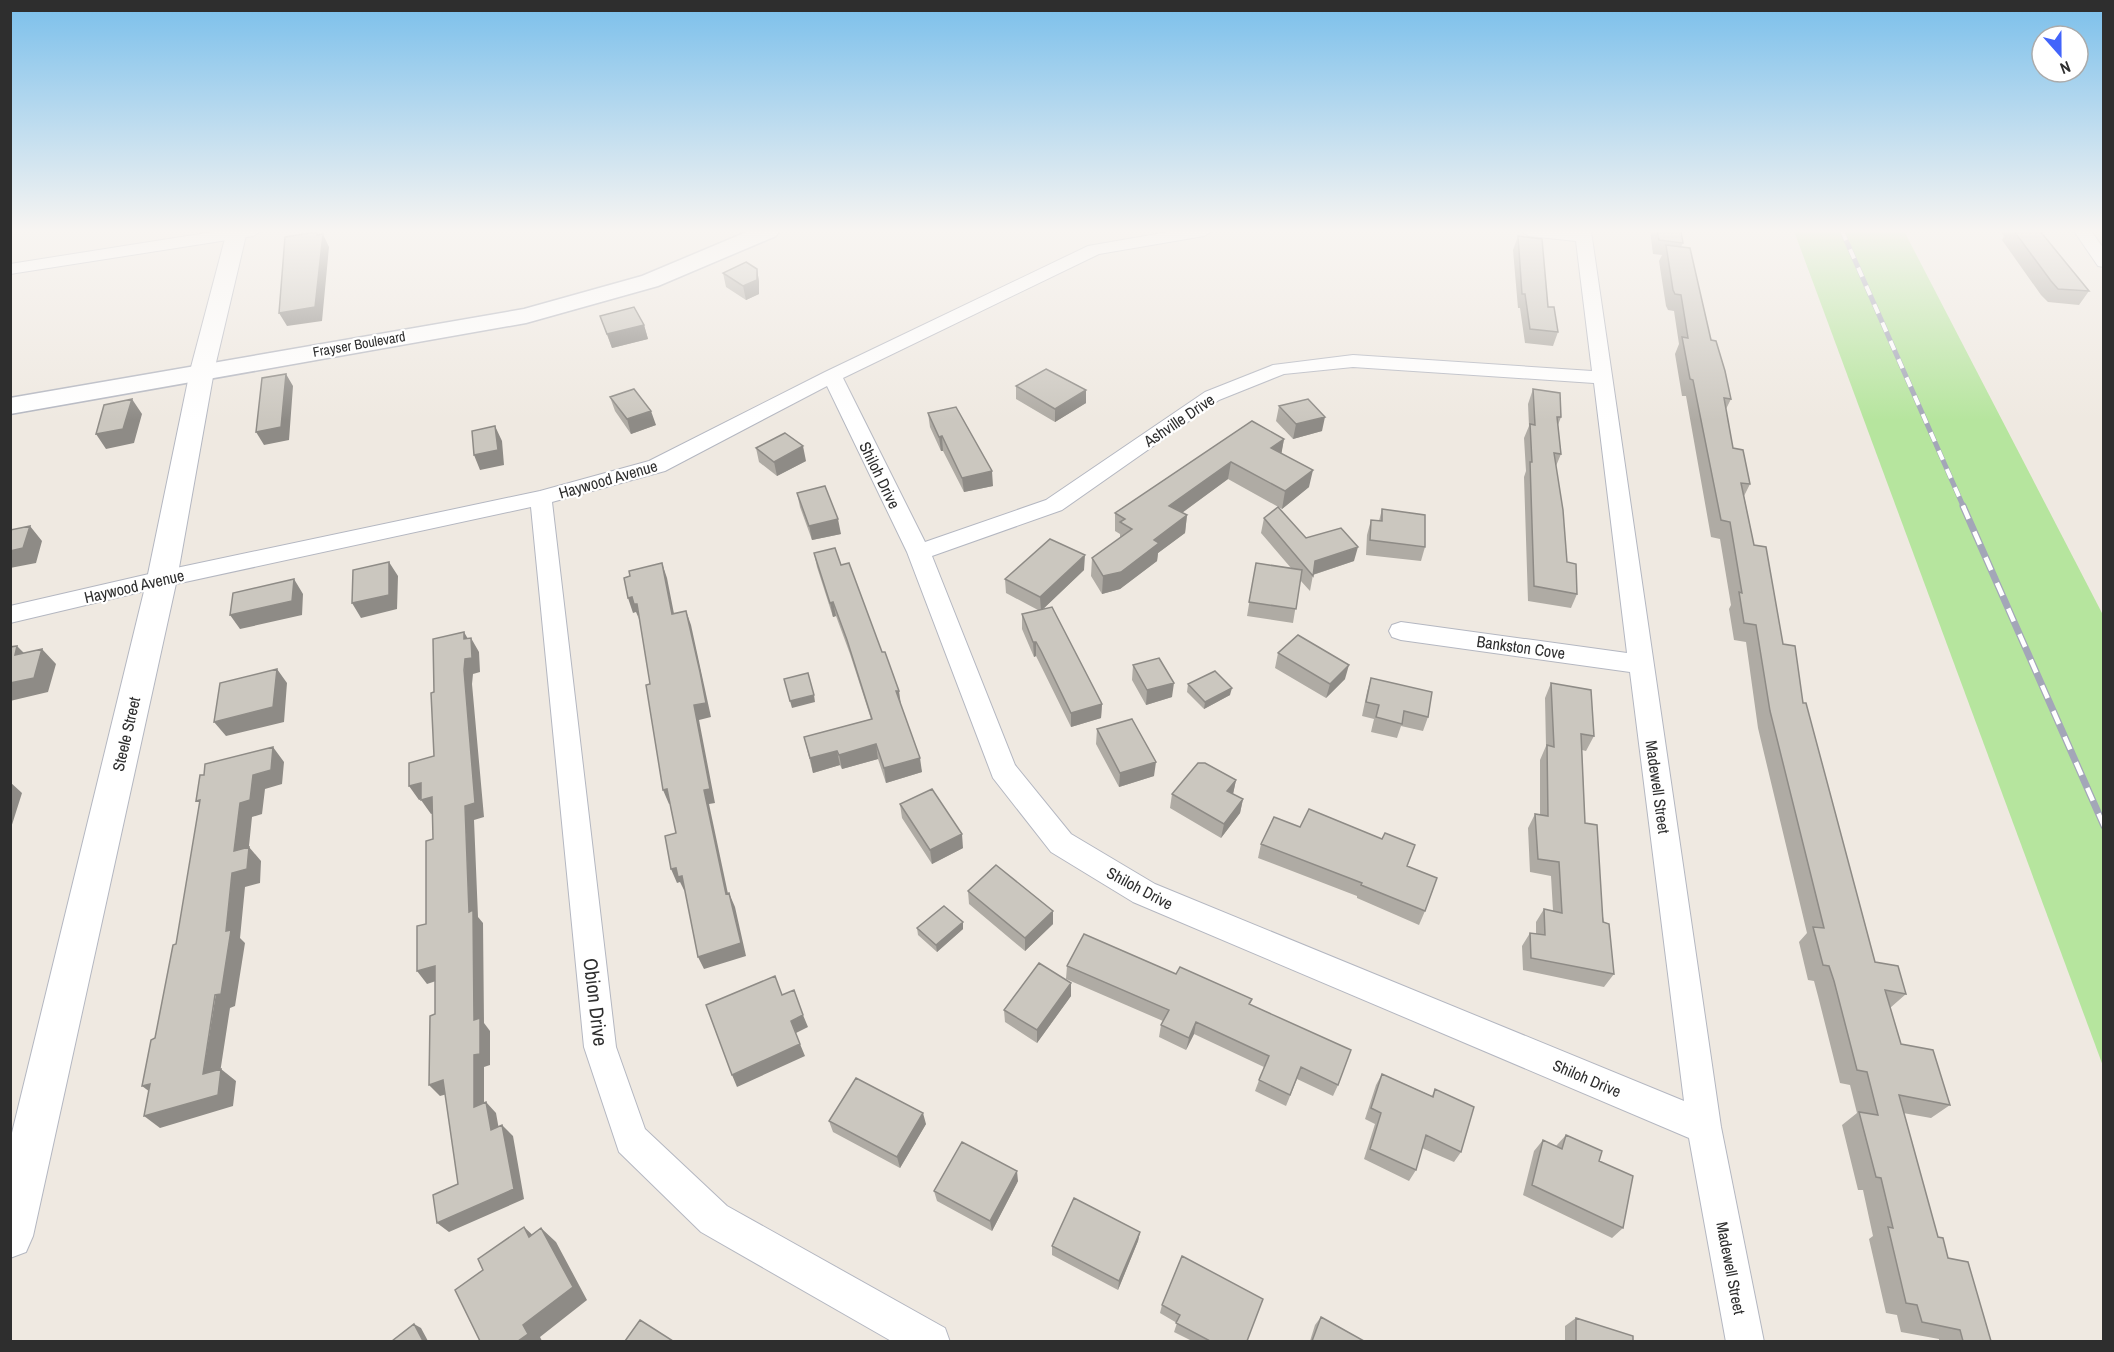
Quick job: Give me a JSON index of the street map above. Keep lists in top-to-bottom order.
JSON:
{
  "streets": {
    "main road": ["Frayser Boulevard"],
    "street": [
      "Ashville Drive",
      "Shiloh Drive",
      "Haywood Avenue",
      "Bankston Cove",
      "Steele Street",
      "Madewell Street",
      "Obion Drive"
    ]
  },
  "crossings": [
    ["Frayser Boulevard", "Steele Street"],
    ["Ashville Drive", "Shiloh Drive"],
    ["Ashville Drive", "Madewell Street"],
    ["Shiloh Drive", "Haywood Avenue"],
    ["Shiloh Drive", "Madewell Street"],
    ["Haywood Avenue", "Steele Street"],
    ["Haywood Avenue", "Obion Drive"],
    ["Bankston Cove", "Madewell Street"]
  ],
  "north": "bottom"
}
